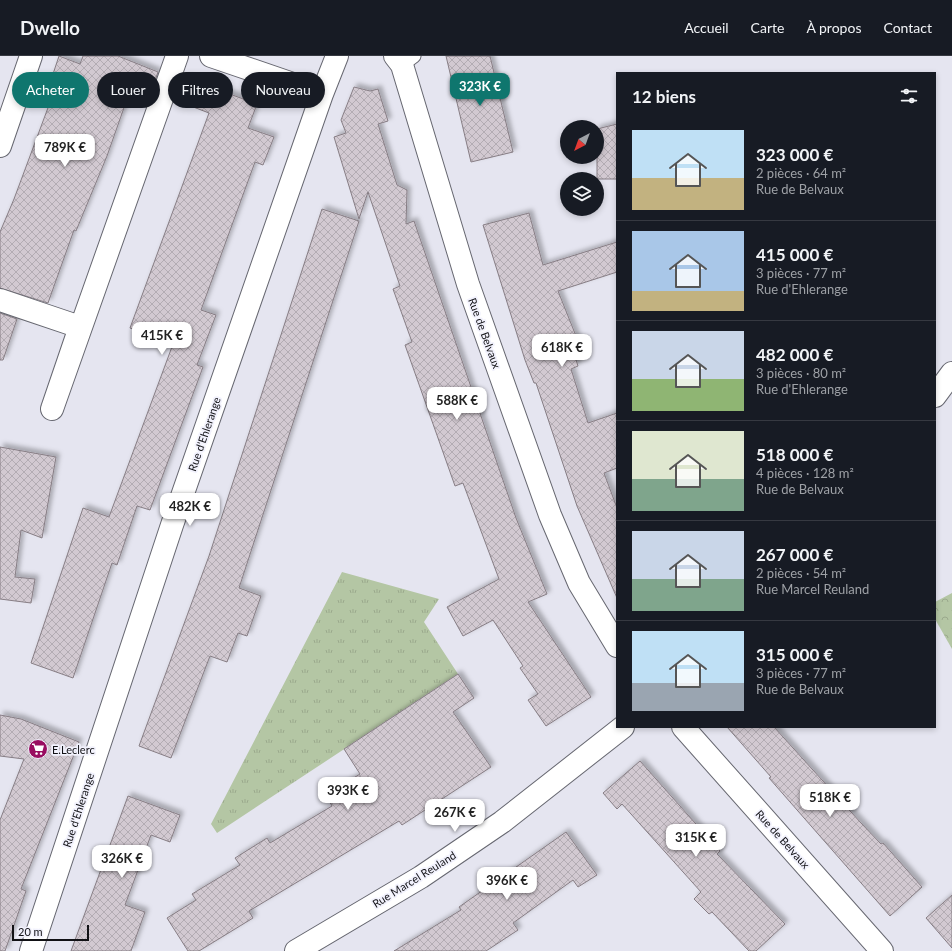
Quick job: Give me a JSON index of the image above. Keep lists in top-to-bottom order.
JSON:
{
  "streets": {
    "street": ["Rue de Belvaux", "Rue d'Ehlerange", "Rue Marcel Reuland"]
  },
  "places": {
    "supermarket": ["E.Leclerc"]
  },
  "scale_bar": "20 m",
  "north": "bottom left",
  "page": {
    "header": "Dwello",
    "nav": [
      "Accueil",
      "Carte",
      "À propos",
      "Contact"
    ],
    "chip": [
      "Acheter",
      "Louer",
      "Filtres",
      "Nouveau"
    ],
    "heading": "12 biens",
    "price": [
      "323K €",
      "789K €",
      "415K €",
      "618K €",
      "588K €",
      "482K €",
      "393K €",
      "518K €",
      "267K €",
      "315K €",
      "326K €",
      "396K €"
    ],
    "list": [
      {
        "name": "323 000 €",
        "note": "2 pièces · 64 m² · Rue de Belvaux"
      },
      {
        "name": "415 000 €",
        "note": "3 pièces · 77 m² · Rue d'Ehlerange"
      },
      {
        "name": "482 000 €",
        "note": "3 pièces · 80 m² · Rue d'Ehlerange"
      },
      {
        "name": "518 000 €",
        "note": "4 pièces · 128 m² · Rue de Belvaux"
      },
      {
        "name": "267 000 €",
        "note": "2 pièces · 54 m² · Rue Marcel Reuland"
      },
      {
        "name": "315 000 €",
        "note": "3 pièces · 77 m² · Rue de Belvaux"
      }
    ],
    "scale": "20 m"
  }
}
